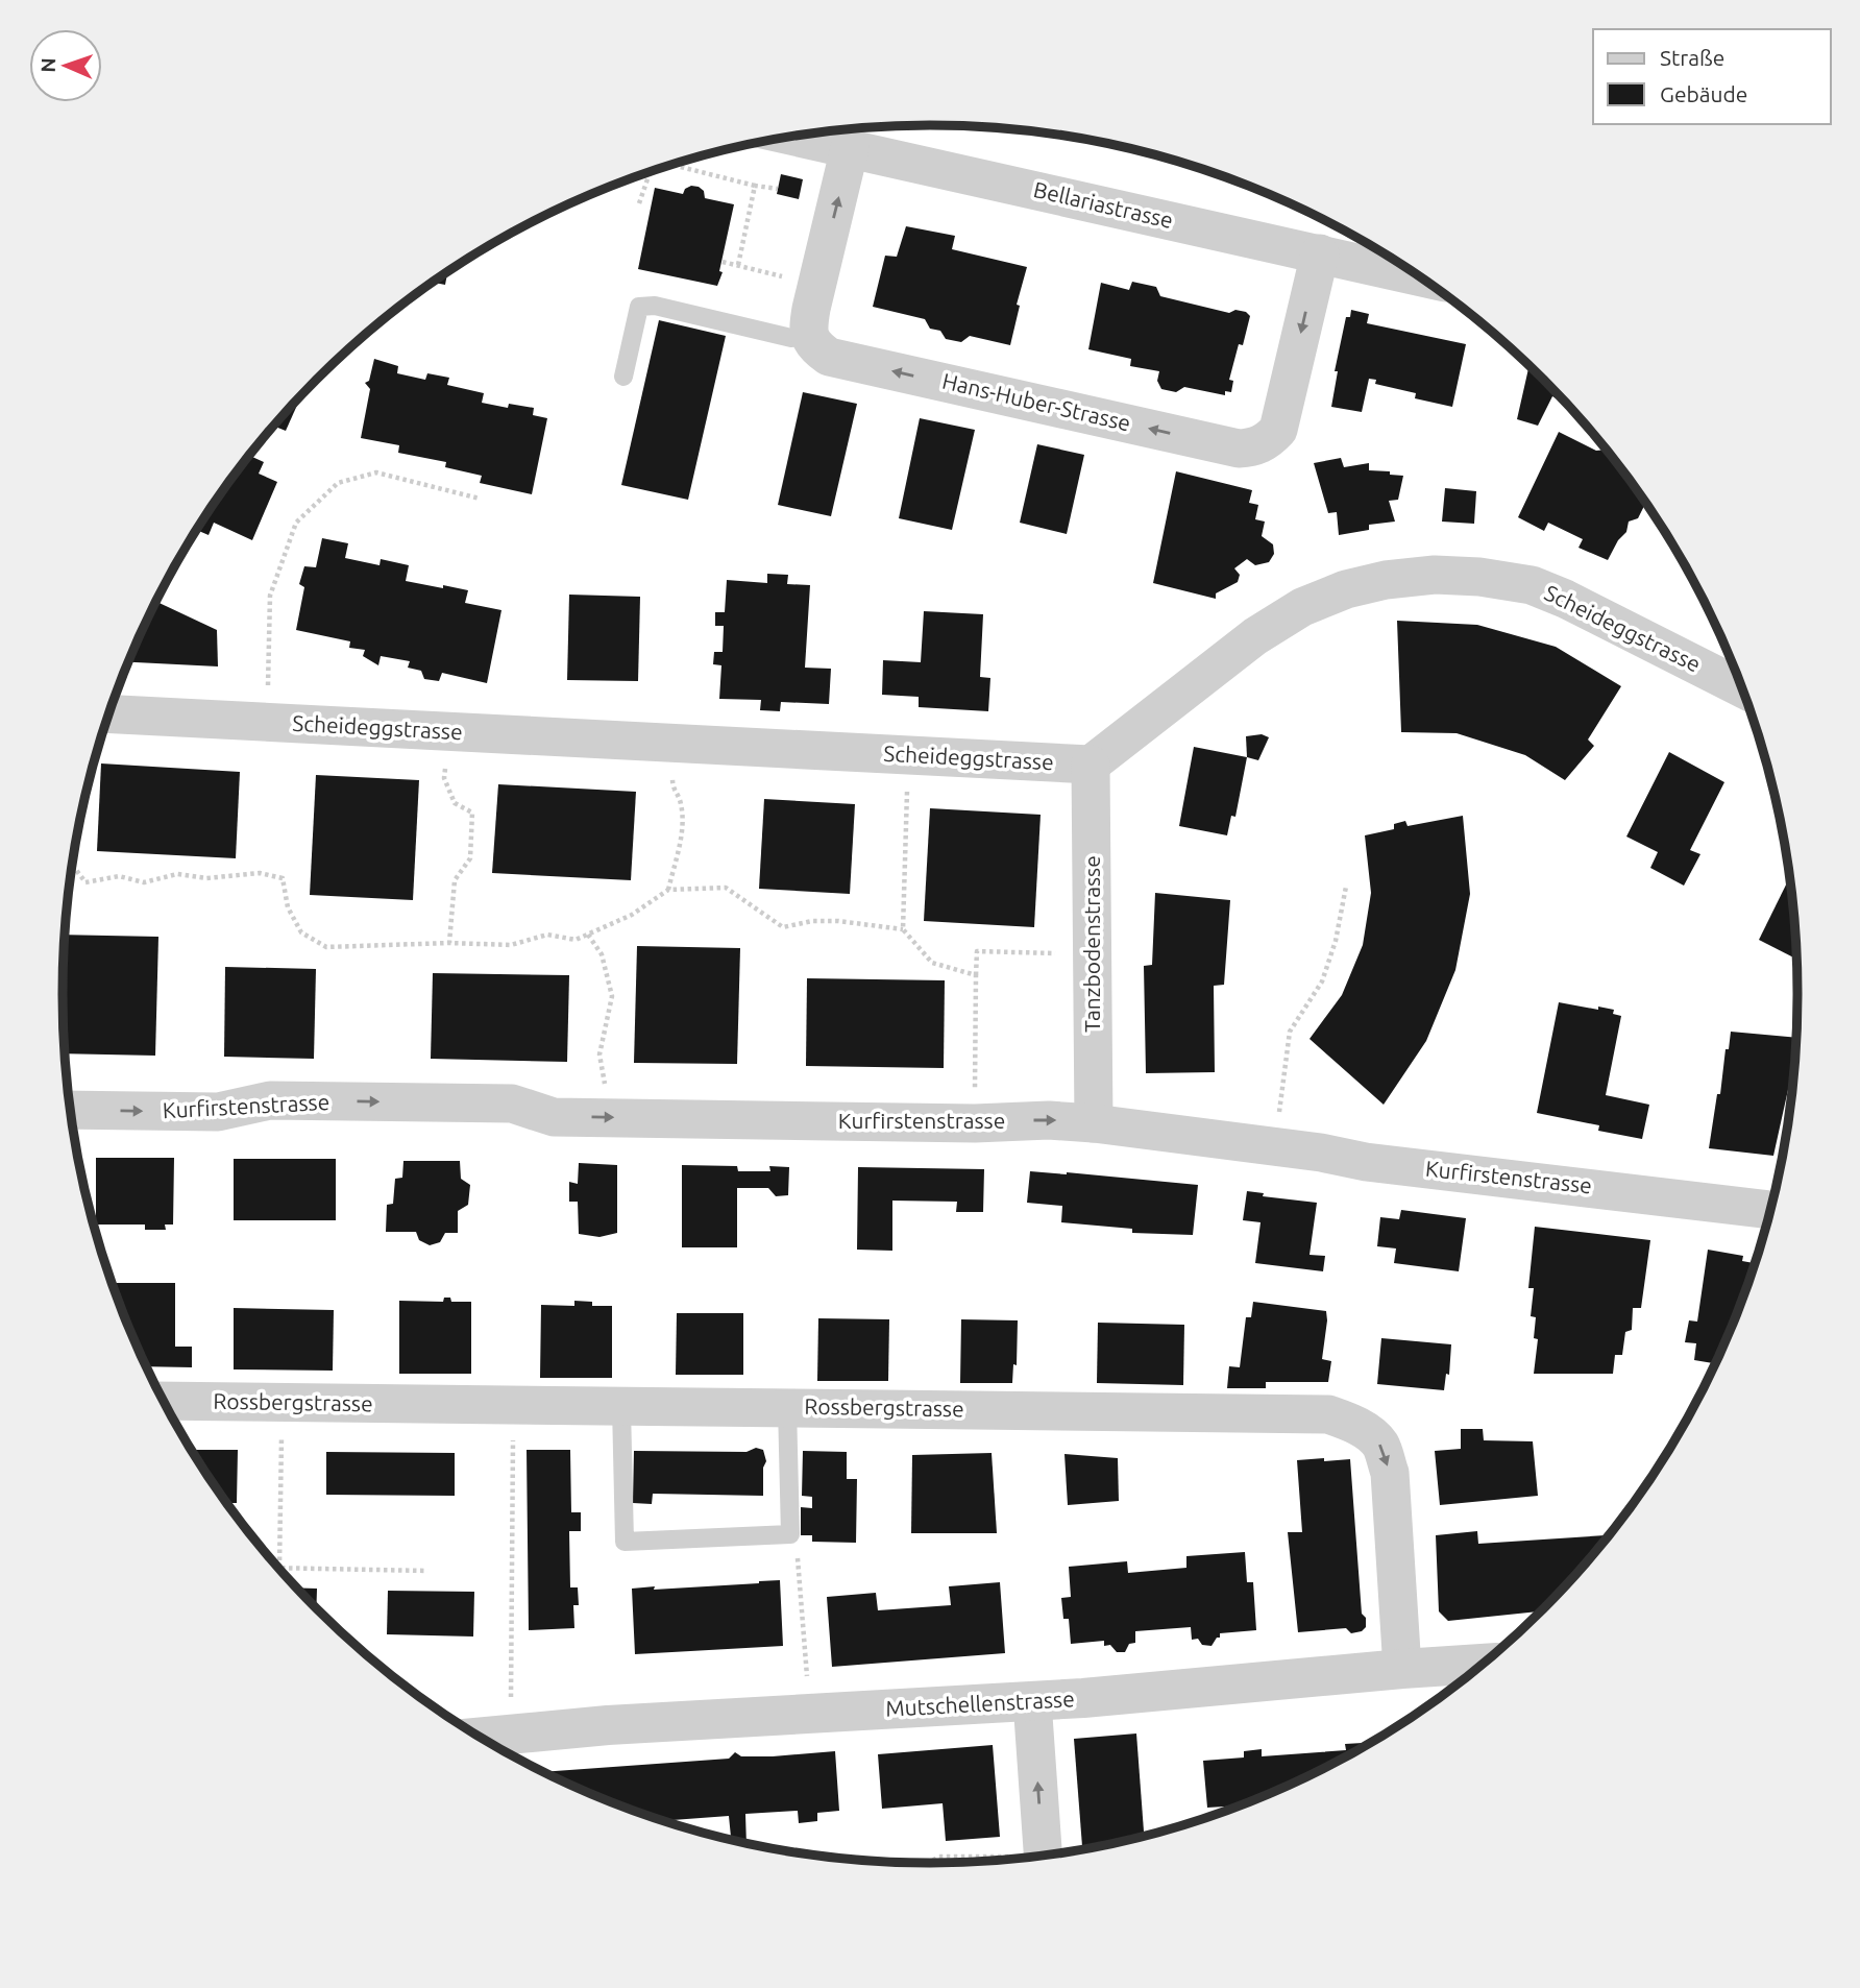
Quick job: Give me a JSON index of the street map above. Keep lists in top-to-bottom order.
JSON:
{
  "streets": {
    "street": [
      "Bellariastrasse",
      "Hans-Huber-Strasse",
      "Scheideggstrasse",
      "Tanzbodenstrasse",
      "Kurfirstenstrasse",
      "Rossbergstrasse",
      "Mutschellenstrasse"
    ]
  },
  "crossings": [
    ["Bellariastrasse", "Hans-Huber-Strasse"],
    ["Scheideggstrasse", "Tanzbodenstrasse"],
    ["Tanzbodenstrasse", "Kurfirstenstrasse"],
    ["Rossbergstrasse", "Mutschellenstrasse"]
  ],
  "one_way": ["Kurfirstenstrasse", "Rossbergstrasse"],
  "legend": ["Straße", "Gebäude"],
  "north": "left"
}
